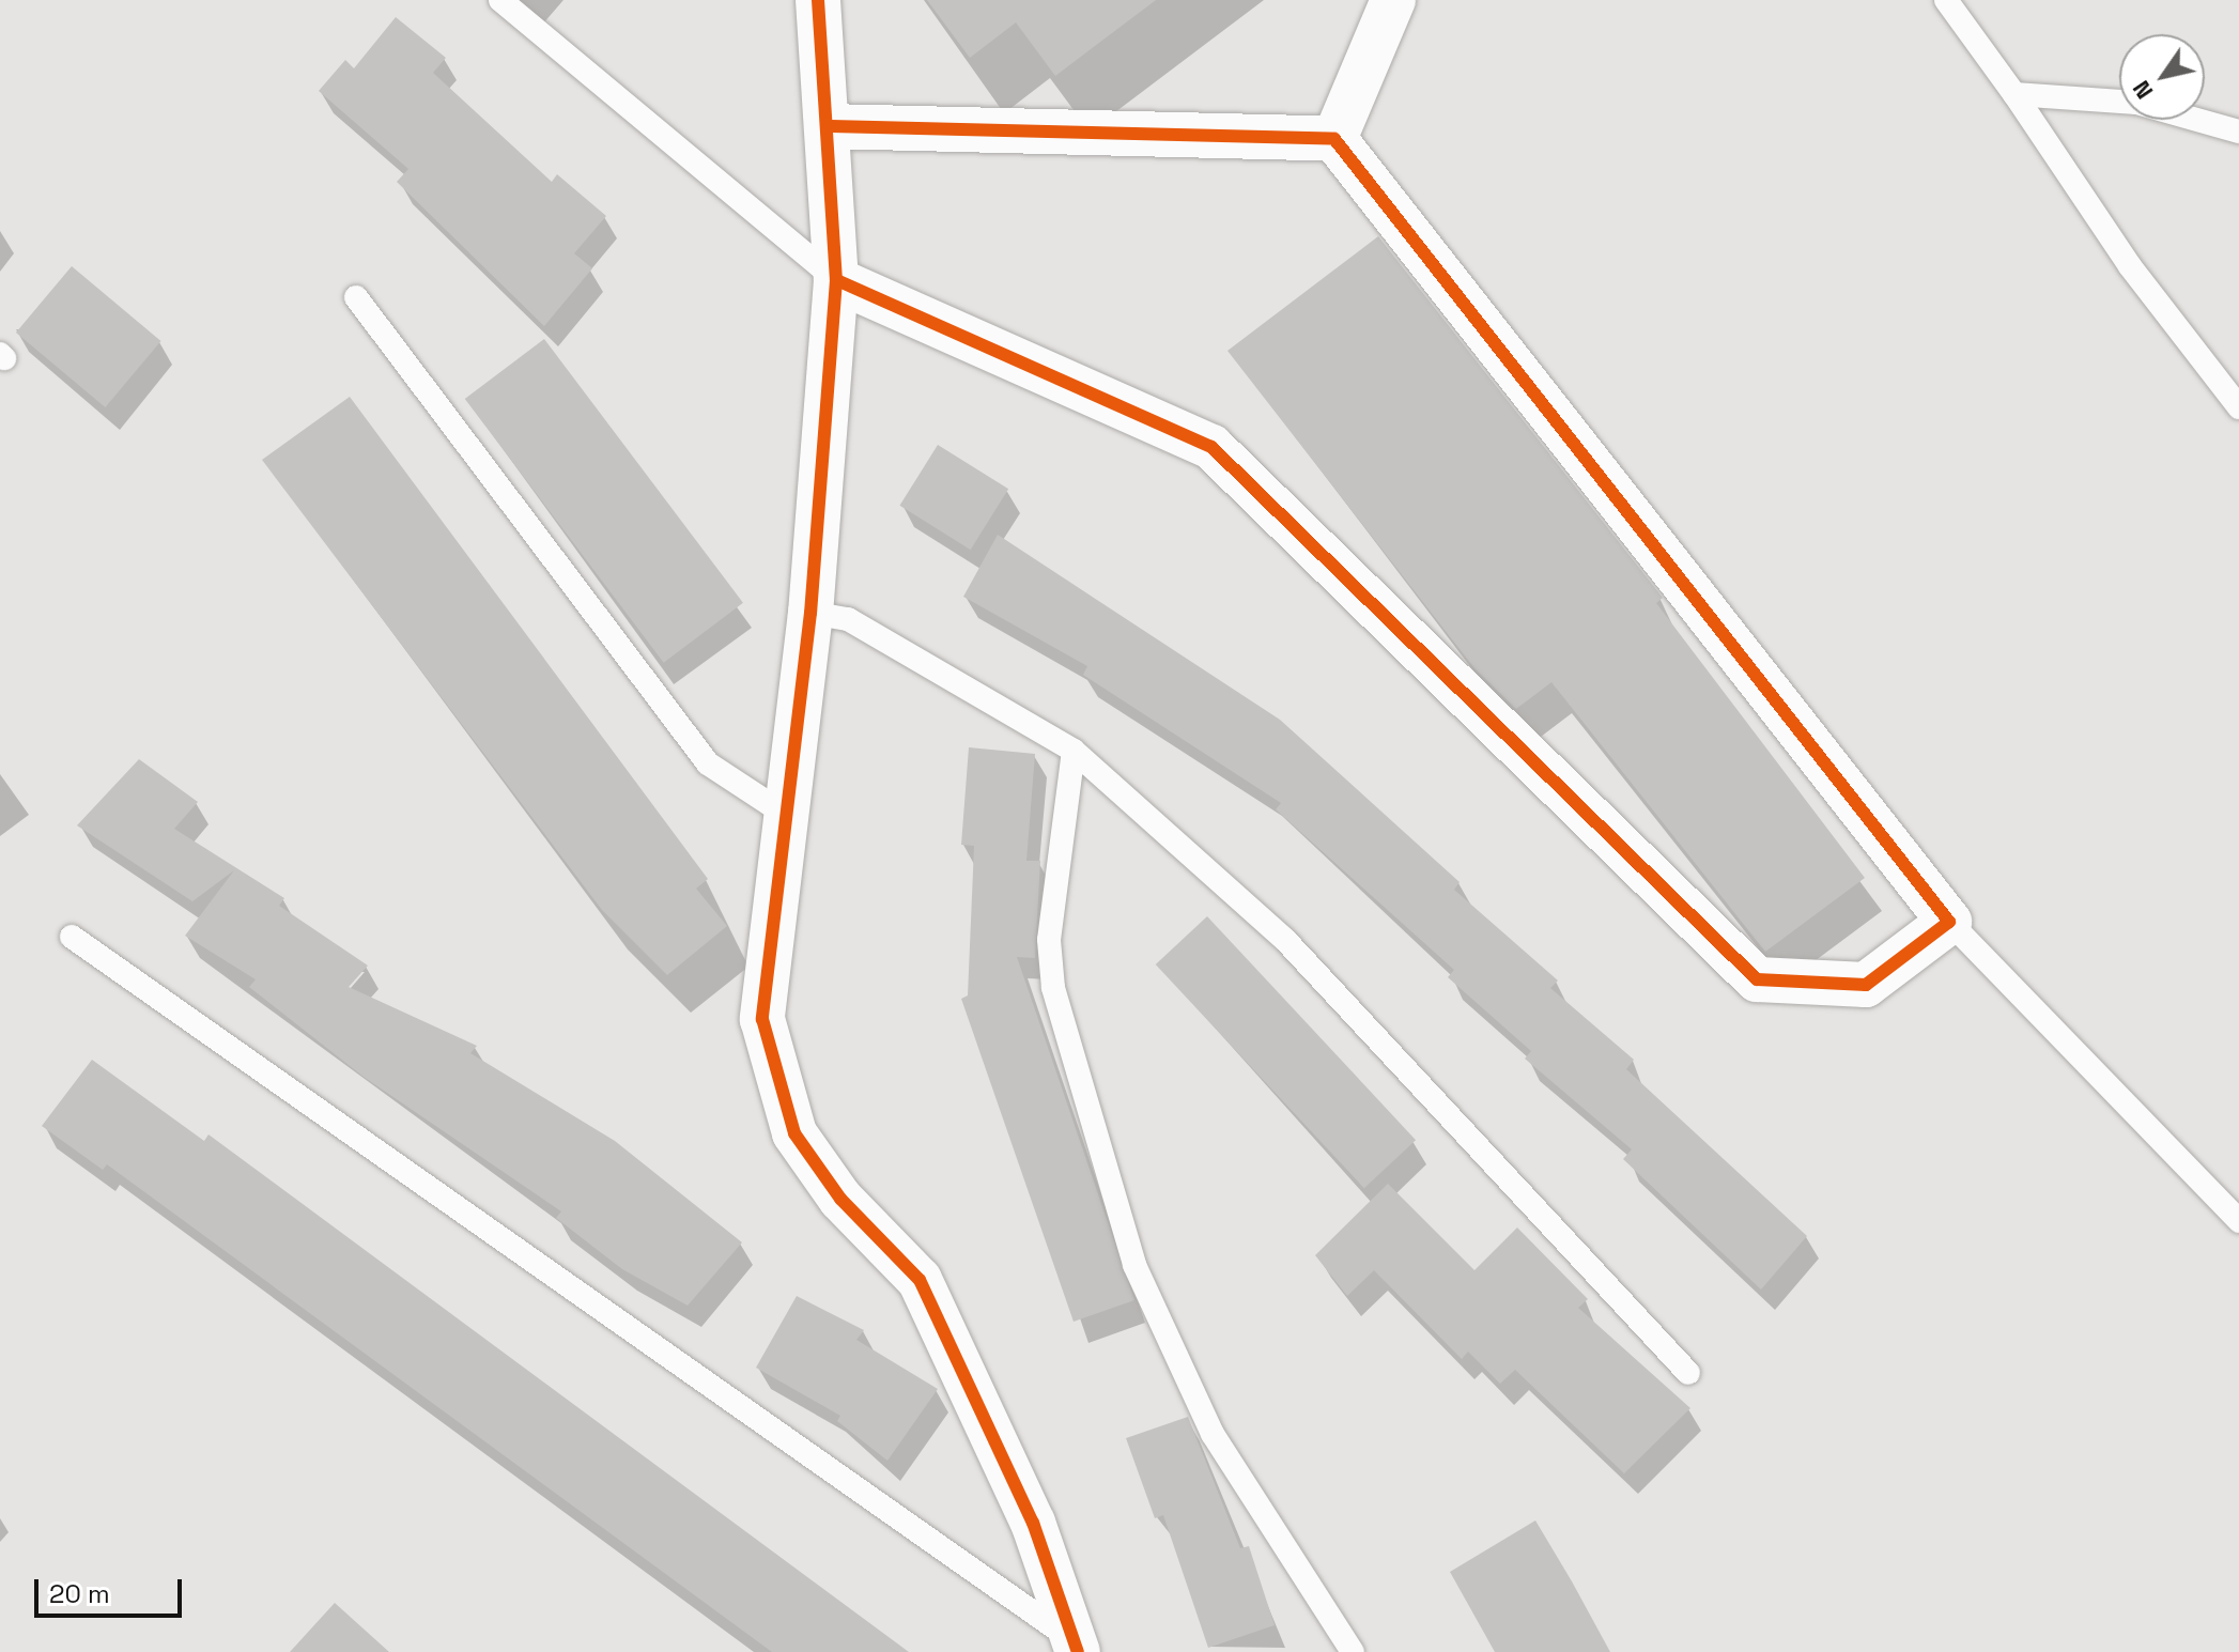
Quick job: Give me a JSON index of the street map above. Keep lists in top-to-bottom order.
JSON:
{
  "scale_bar": "20 m",
  "north": "bottom left"
}
